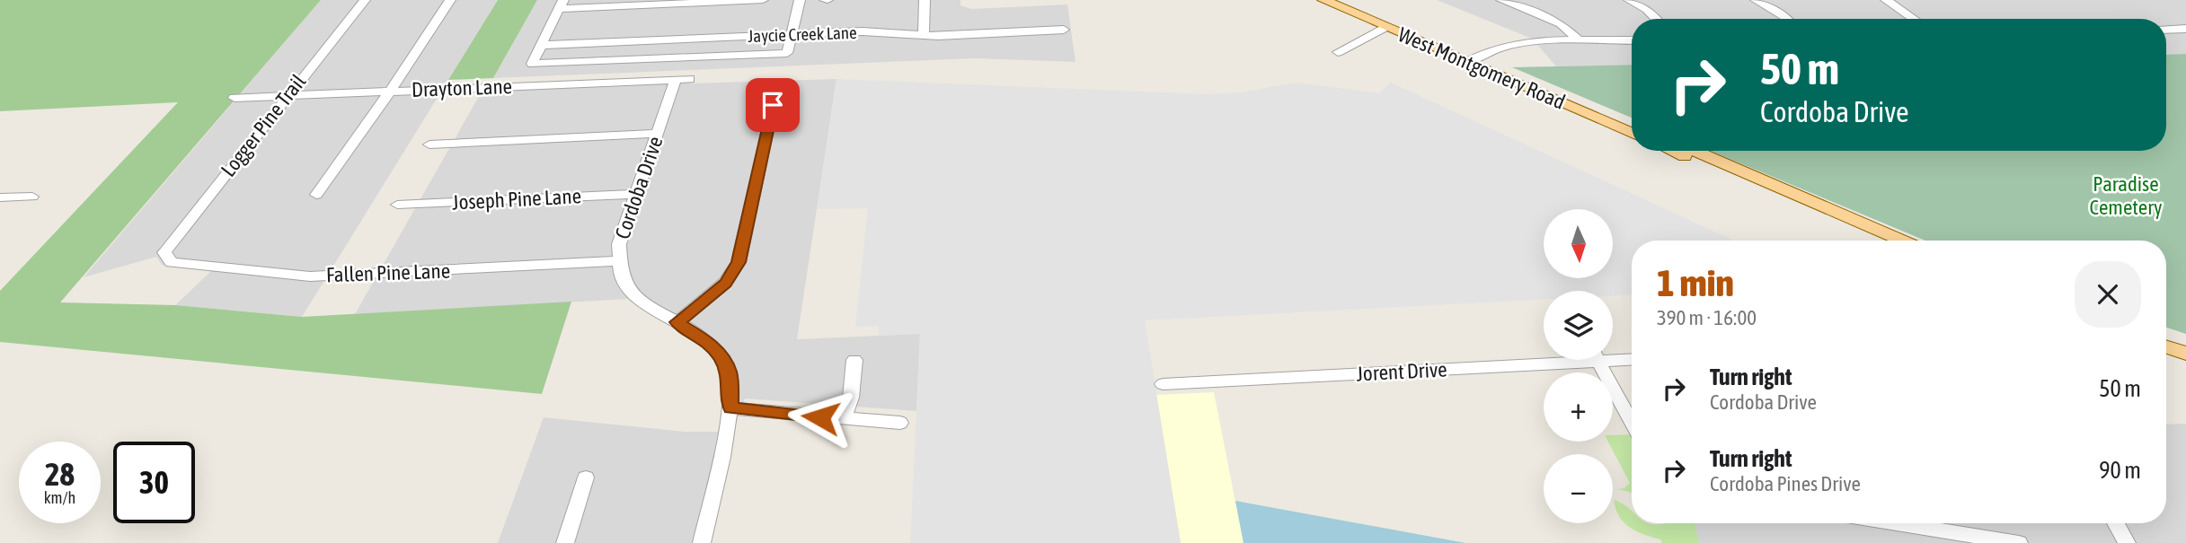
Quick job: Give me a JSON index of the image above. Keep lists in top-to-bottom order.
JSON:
{
  "streets": {
    "main road": ["West Montgomery Road"],
    "street": [
      "Jaycie Creek Lane",
      "Drayton Lane",
      "Logger Pine Trail",
      "Cordoba Drive",
      "Joseph Pine Lane",
      "Fallen Pine Lane",
      "Jorent Drive"
    ]
  },
  "crossings": [
    ["Drayton Lane", "Logger Pine Trail"],
    ["Drayton Lane", "Cordoba Drive"],
    ["Logger Pine Trail", "Fallen Pine Lane"],
    ["Cordoba Drive", "Joseph Pine Lane"],
    ["Cordoba Drive", "Fallen Pine Lane"]
  ],
  "parks": ["Paradise Cemetery"],
  "north": "bottom",
  "page": {
    "turn": ["50 m", "Cordoba Drive"],
    "map_buttons": ["+", "−"],
    "heading": ["1 min", "390 m · 16:00"],
    "list": [
      {
        "name": "Turn right",
        "note": "Cordoba Drive",
        "value": "50 m"
      },
      {
        "name": "Turn right",
        "note": "Cordoba Pines Drive",
        "value": "90 m"
      }
    ],
    "speed": "28 km/h",
    "limit": "30"
  }
}
